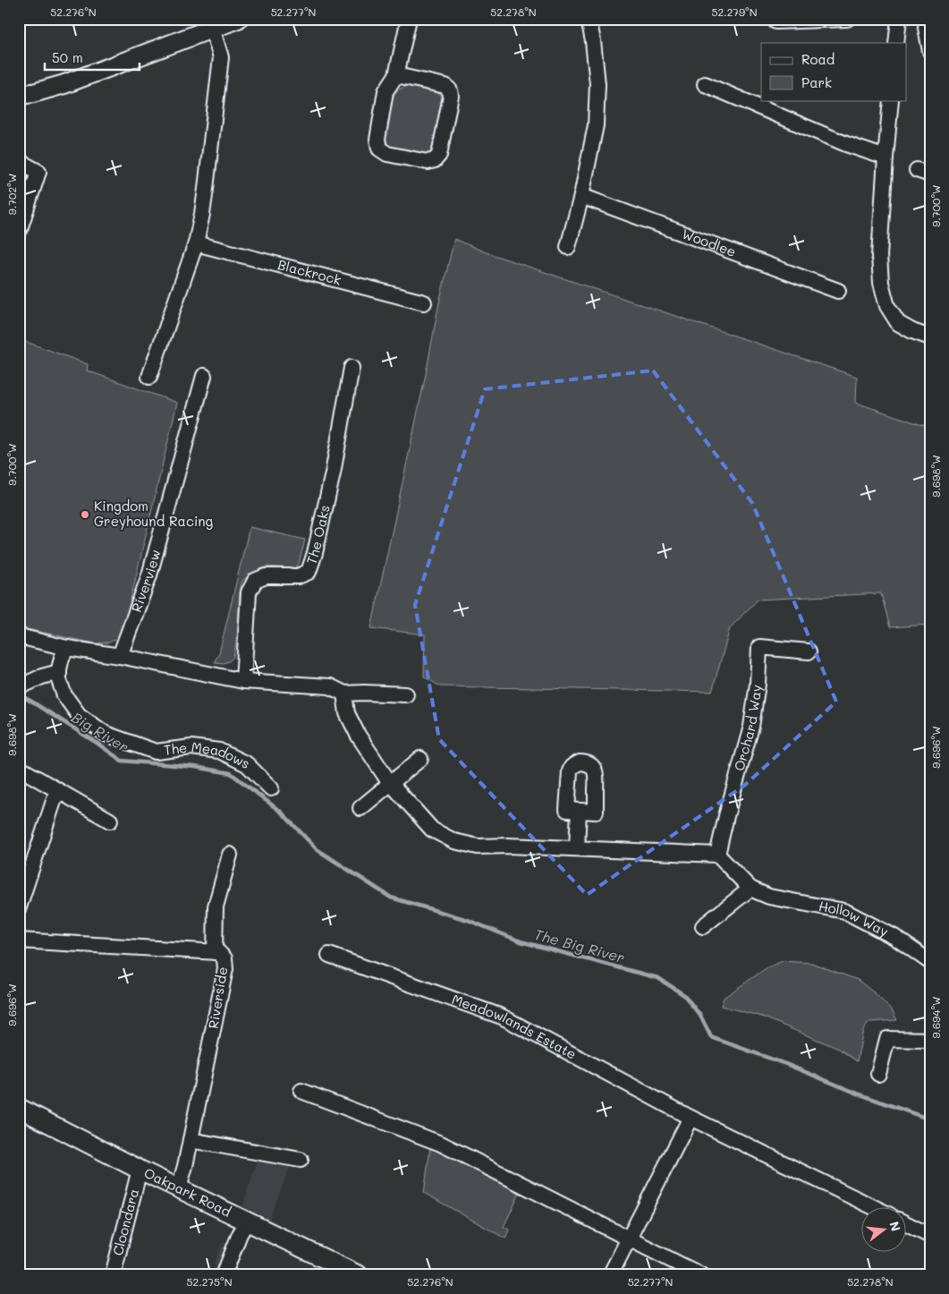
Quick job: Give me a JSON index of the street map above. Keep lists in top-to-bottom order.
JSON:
{
  "streets": {
    "main road": ["Oakpark Road"],
    "street": [
      "Woodlee",
      "Blackrock",
      "The Oaks",
      "Riverview",
      "Orchard Way",
      "The Meadows",
      "Hollow Way",
      "Riverside",
      "Meadowlands Estate",
      "Cloondara"
    ]
  },
  "crossings": [
    ["Riverside", "Oakpark Road"],
    ["Oakpark Road", "Cloondara"]
  ],
  "water": ["Big River", "The Big River"],
  "places": ["Kingdom Greyhound Racing"],
  "legend": ["Road", "Park"],
  "scale_bar": "50 m",
  "north": "right",
  "coordinates": [
    "52.276°N",
    "52.277°N",
    "52.278°N",
    "52.279°N",
    "9.702°W",
    "9.700°W",
    "9.698°W",
    "9.696°W",
    "9.694°W",
    "52.275°N"
  ]
}
